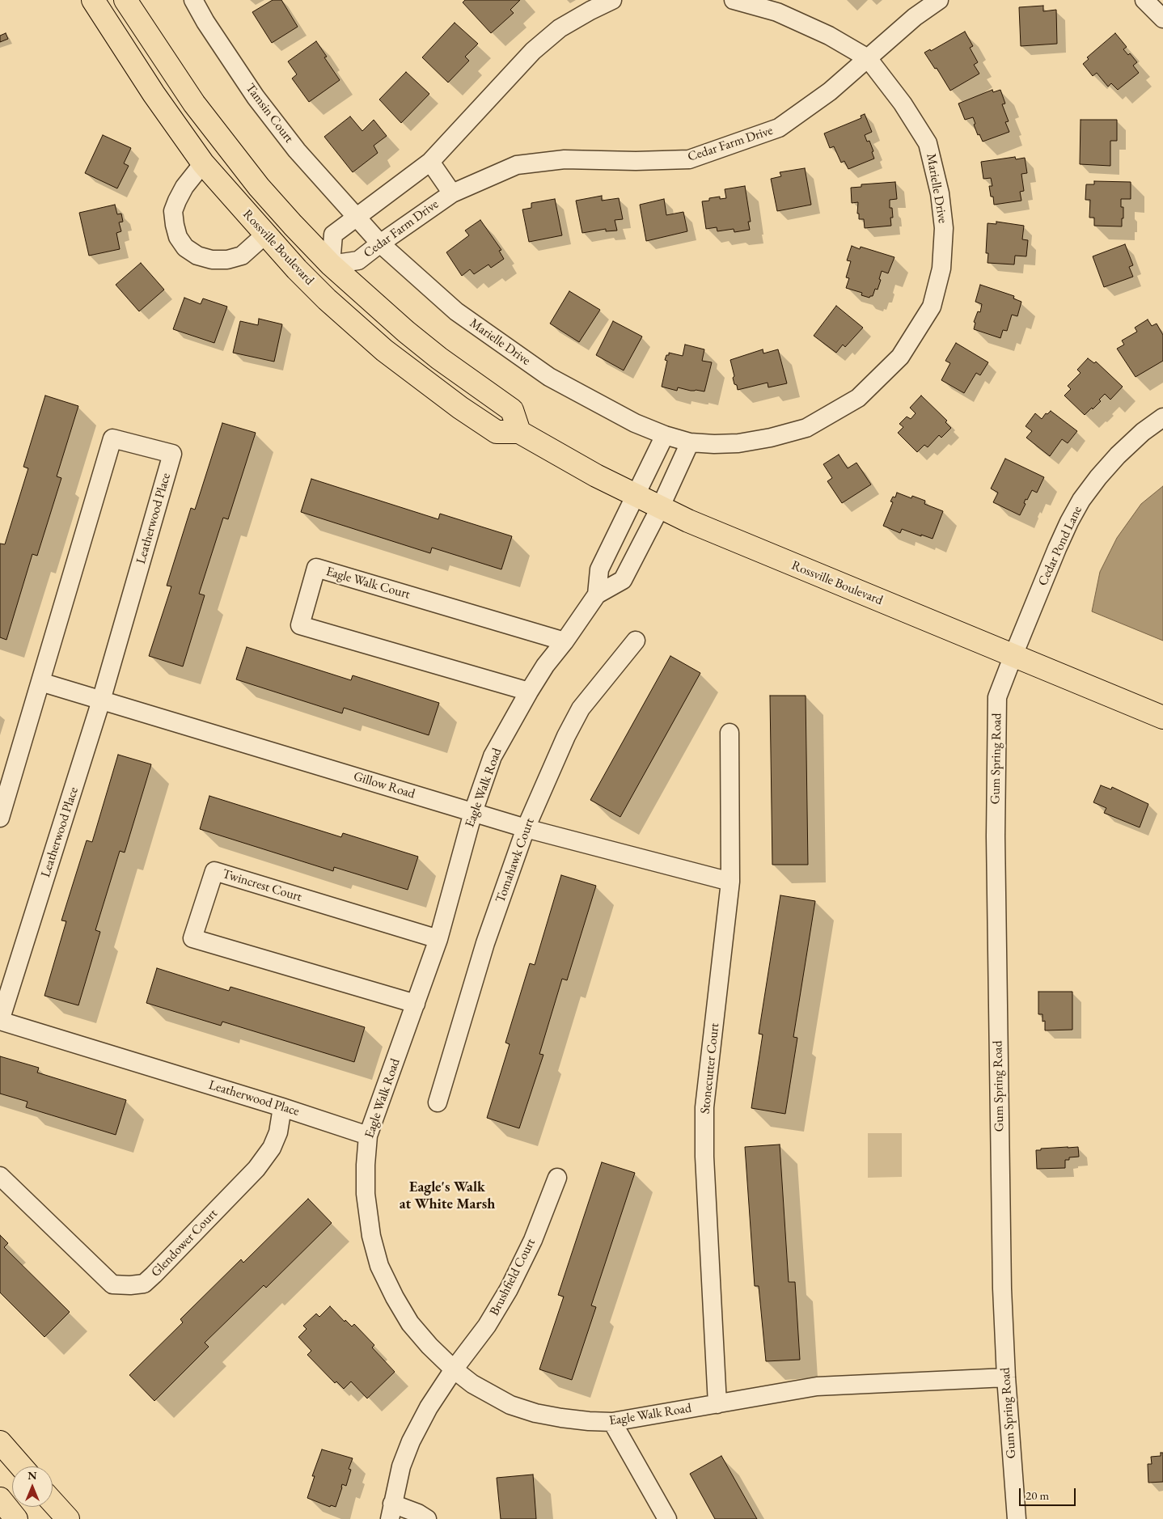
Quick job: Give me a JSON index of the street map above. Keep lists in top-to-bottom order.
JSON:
{
  "streets": {
    "main road": ["Rossville Boulevard"],
    "street": [
      "Tamsin Court",
      "Cedar Farm Drive",
      "Marielle Drive",
      "Leatherwood Place",
      "Cedar Pond Lane",
      "Eagle Walk Court",
      "Gum Spring Road",
      "Gillow Road",
      "Eagle Walk Road",
      "Tomahawk Court",
      "Twincrest Court",
      "Stonecutter Court",
      "Glendower Court",
      "Brushfield Court"
    ]
  },
  "crossings": [
    ["Tamsin Court", "Marielle Drive"],
    ["Cedar Farm Drive", "Marielle Drive"],
    ["Cedar Farm Drive", "Rossville Boulevard"],
    ["Rossville Boulevard", "Cedar Pond Lane"],
    ["Rossville Boulevard", "Gum Spring Road"],
    ["Rossville Boulevard", "Eagle Walk Road"],
    ["Leatherwood Place", "Gillow Road"],
    ["Leatherwood Place", "Eagle Walk Road"],
    ["Leatherwood Place", "Glendower Court"],
    ["Cedar Pond Lane", "Gum Spring Road"],
    ["Eagle Walk Court", "Eagle Walk Road"],
    ["Gum Spring Road", "Eagle Walk Road"],
    ["Gillow Road", "Eagle Walk Road"],
    ["Gillow Road", "Tomahawk Court"],
    ["Gillow Road", "Stonecutter Court"],
    ["Eagle Walk Road", "Twincrest Court"],
    ["Eagle Walk Road", "Stonecutter Court"],
    ["Eagle Walk Road", "Brushfield Court"]
  ],
  "districts": ["Eagle's Walk at White Marsh"],
  "scale_bar": "20 m",
  "north": "top"
}
